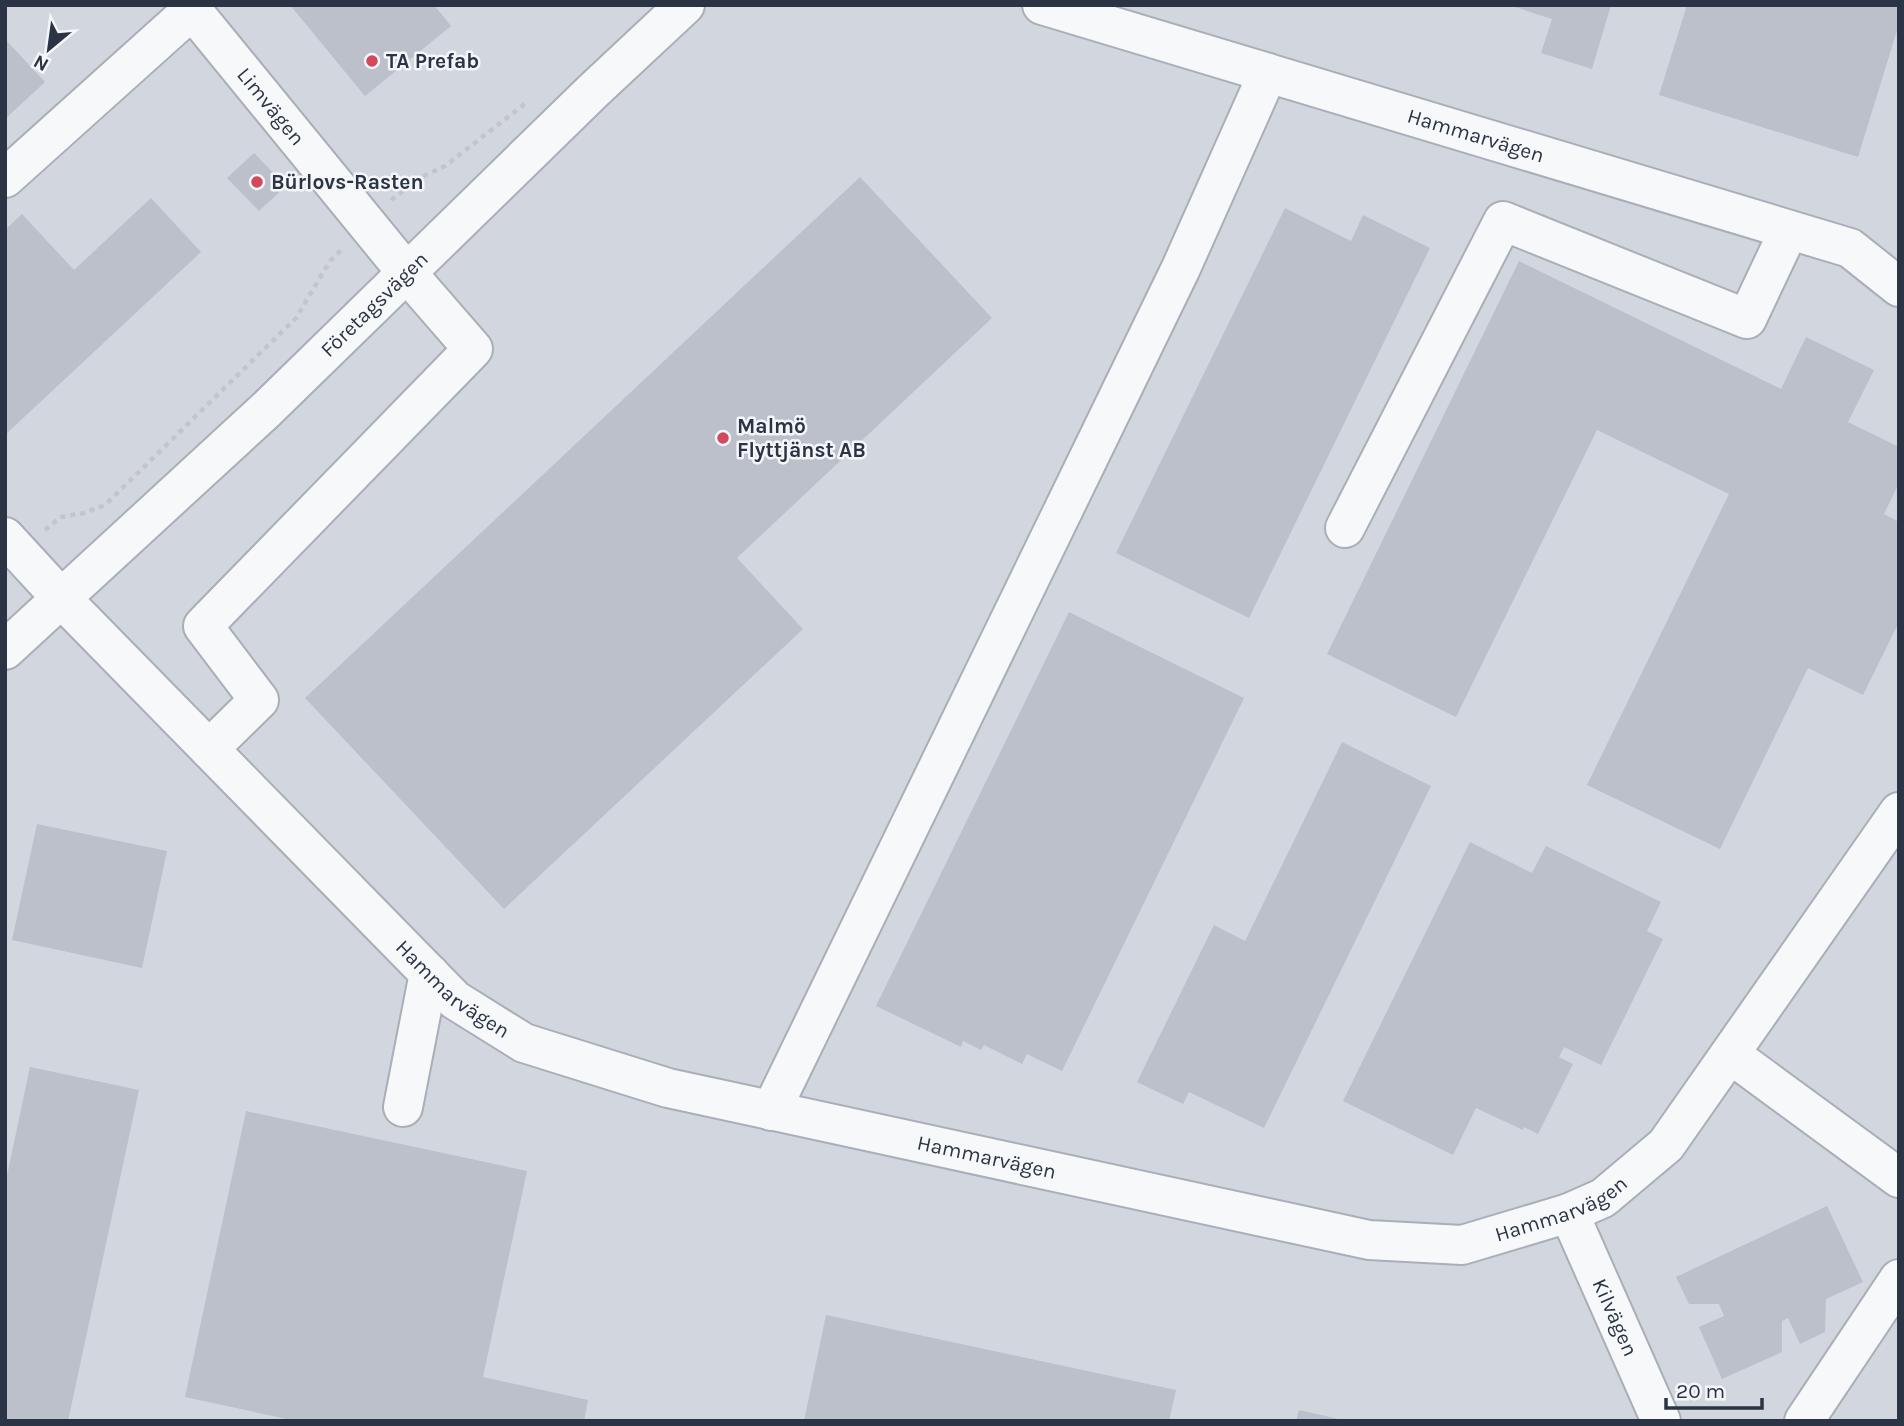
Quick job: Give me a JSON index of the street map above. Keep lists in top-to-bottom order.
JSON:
{
  "streets": {
    "street": [
      "Limvägen",
      "Hammarvägen",
      "Företagsvägen",
      "Kilvägen"
    ]
  },
  "crossings": [
    ["Limvägen", "Hammarvägen"],
    ["Limvägen", "Företagsvägen"],
    ["Hammarvägen", "Företagsvägen"],
    ["Hammarvägen", "Kilvägen"]
  ],
  "places": ["TA Prefab", "Bürlovs-Rasten", "Malmö Flyttjänst AB"],
  "scale_bar": "20 m",
  "north": "bottom left"
}
